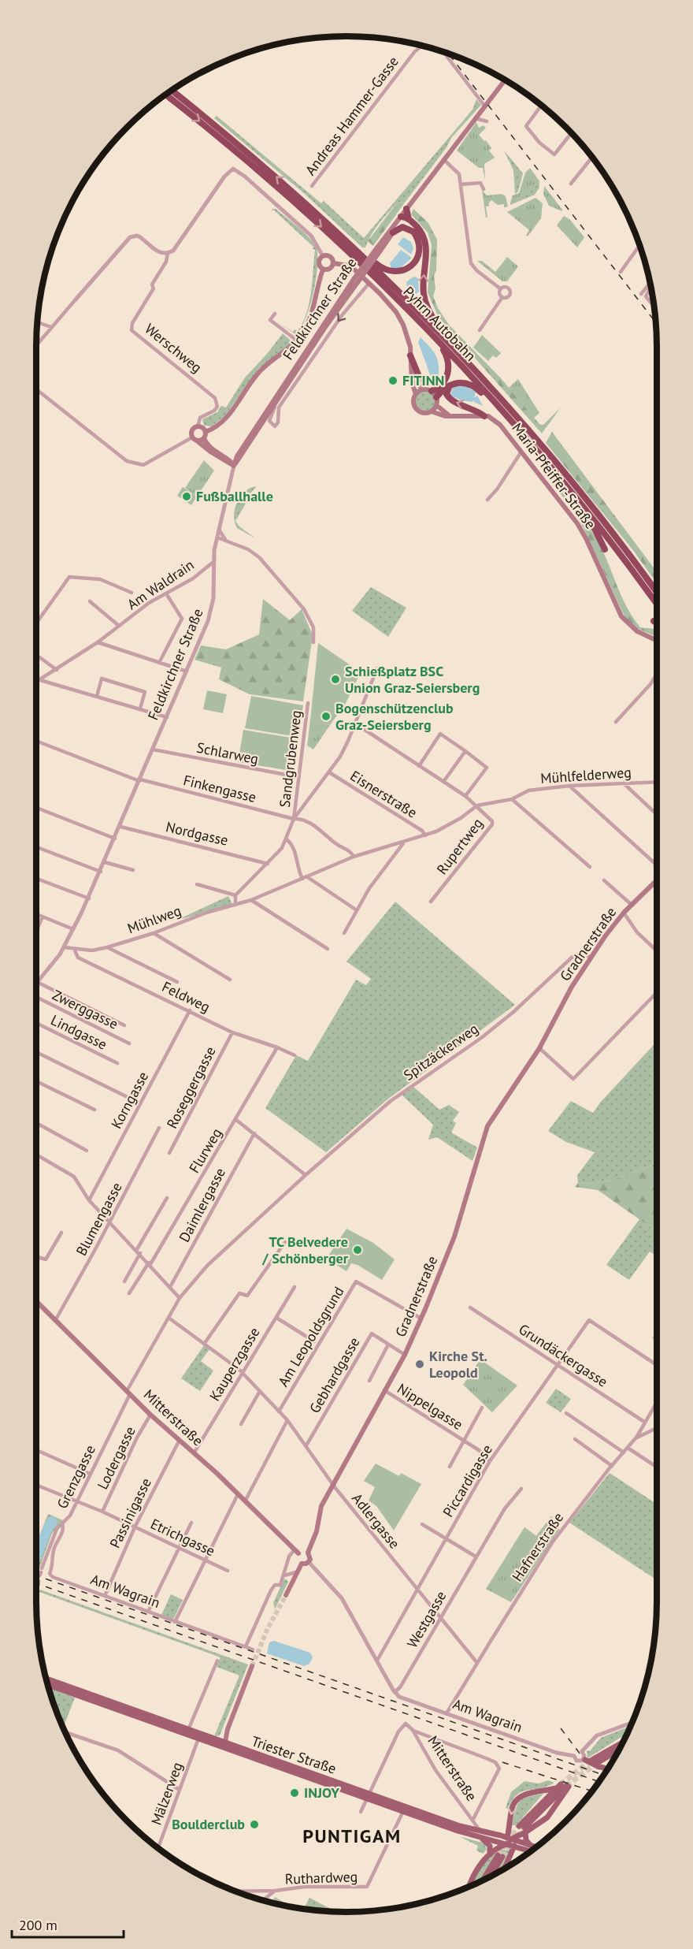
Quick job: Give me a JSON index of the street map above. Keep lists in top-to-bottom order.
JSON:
{
  "streets": {
    "highway": ["Pyhrn Autobahn"],
    "main road": [
      "Feldkirchner Straße",
      "Maria-Pfeiffer-Straße",
      "Gradnerstraße",
      "Mitterstraße",
      "Triester Straße"
    ],
    "street": [
      "Andreas Hammer-Gasse",
      "Werschweg",
      "Am Waldrain",
      "Schlarweg",
      "Sandgrubenweg",
      "Mühlfelderweg",
      "Finkengasse",
      "Eisnerstraße",
      "Nordgasse",
      "Rupertweg",
      "Mühlweg",
      "Feldweg",
      "Zwerggasse",
      "Lindgasse",
      "Spitzäckerweg",
      "Roseggergasse",
      "Korngasse",
      "Flurweg",
      "Daimlergasse",
      "Blumengasse",
      "Am Leopoldsgrund",
      "Grundäckergasse",
      "Kauperzgasse",
      "Gebhardgasse",
      "Nippelgasse",
      "Lodergasse",
      "Grenzgasse",
      "Piccardigasse",
      "Passinigasse",
      "Adlergasse",
      "Etrichgasse",
      "Hafnerstraße",
      "Am Wagrain",
      "Westgasse",
      "Mälzerweg",
      "Ruthardweg"
    ]
  },
  "crossings": [
    ["Feldkirchner Straße", "Am Waldrain"],
    ["Feldkirchner Straße", "Schlarweg"],
    ["Feldkirchner Straße", "Finkengasse"],
    ["Feldkirchner Straße", "Nordgasse"],
    ["Feldkirchner Straße", "Mühlweg"],
    ["Schlarweg", "Sandgrubenweg"],
    ["Sandgrubenweg", "Finkengasse"],
    ["Mühlfelderweg", "Rupertweg"],
    ["Mühlfelderweg", "Mühlweg"],
    ["Finkengasse", "Mühlweg"],
    ["Eisnerstraße", "Mühlweg"],
    ["Rupertweg", "Mühlweg"],
    ["Mühlweg", "Feldweg"],
    ["Gradnerstraße", "Spitzäckerweg"],
    ["Gradnerstraße", "Am Leopoldsgrund"],
    ["Gradnerstraße", "Gebhardgasse"],
    ["Gradnerstraße", "Nippelgasse"],
    ["Gradnerstraße", "Mitterstraße"],
    ["Gradnerstraße", "Adlergasse"],
    ["Feldweg", "Roseggergasse"],
    ["Feldweg", "Korngasse"],
    ["Feldweg", "Flurweg"],
    ["Spitzäckerweg", "Grenzgasse"],
    ["Spitzäckerweg", "Adlergasse"],
    ["Blumengasse", "Mitterstraße"],
    ["Am Leopoldsgrund", "Adlergasse"],
    ["Grundäckergasse", "Piccardigasse"],
    ["Kauperzgasse", "Mitterstraße"],
    ["Kauperzgasse", "Adlergasse"],
    ["Gebhardgasse", "Adlergasse"],
    ["Nippelgasse", "Piccardigasse"],
    ["Mitterstraße", "Lodergasse"],
    ["Mitterstraße", "Grenzgasse"],
    ["Mitterstraße", "Passinigasse"],
    ["Mitterstraße", "Triester Straße"],
    ["Lodergasse", "Etrichgasse"],
    ["Grenzgasse", "Adlergasse"],
    ["Grenzgasse", "Etrichgasse"],
    ["Grenzgasse", "Am Wagrain"],
    ["Piccardigasse", "Adlergasse"],
    ["Passinigasse", "Etrichgasse"],
    ["Passinigasse", "Am Wagrain"],
    ["Adlergasse", "Hafnerstraße"],
    ["Adlergasse", "Westgasse"],
    ["Hafnerstraße", "Am Wagrain"],
    ["Am Wagrain", "Westgasse"],
    ["Triester Straße", "Mälzerweg"],
    ["Triester Straße", "Ruthardweg"]
  ],
  "districts": ["PUNTIGAM"],
  "places": [
    "FITINN",
    "Fußballhalle",
    "Schießplatz BSC Union Graz-Seiersberg",
    "Bogenschützenclub Graz-Seiersberg",
    "TC Belvedere / Schönberger",
    "Kirche St. Leopold",
    "INJOY",
    "Boulderclub"
  ],
  "scale_bar": "200 m"
}
